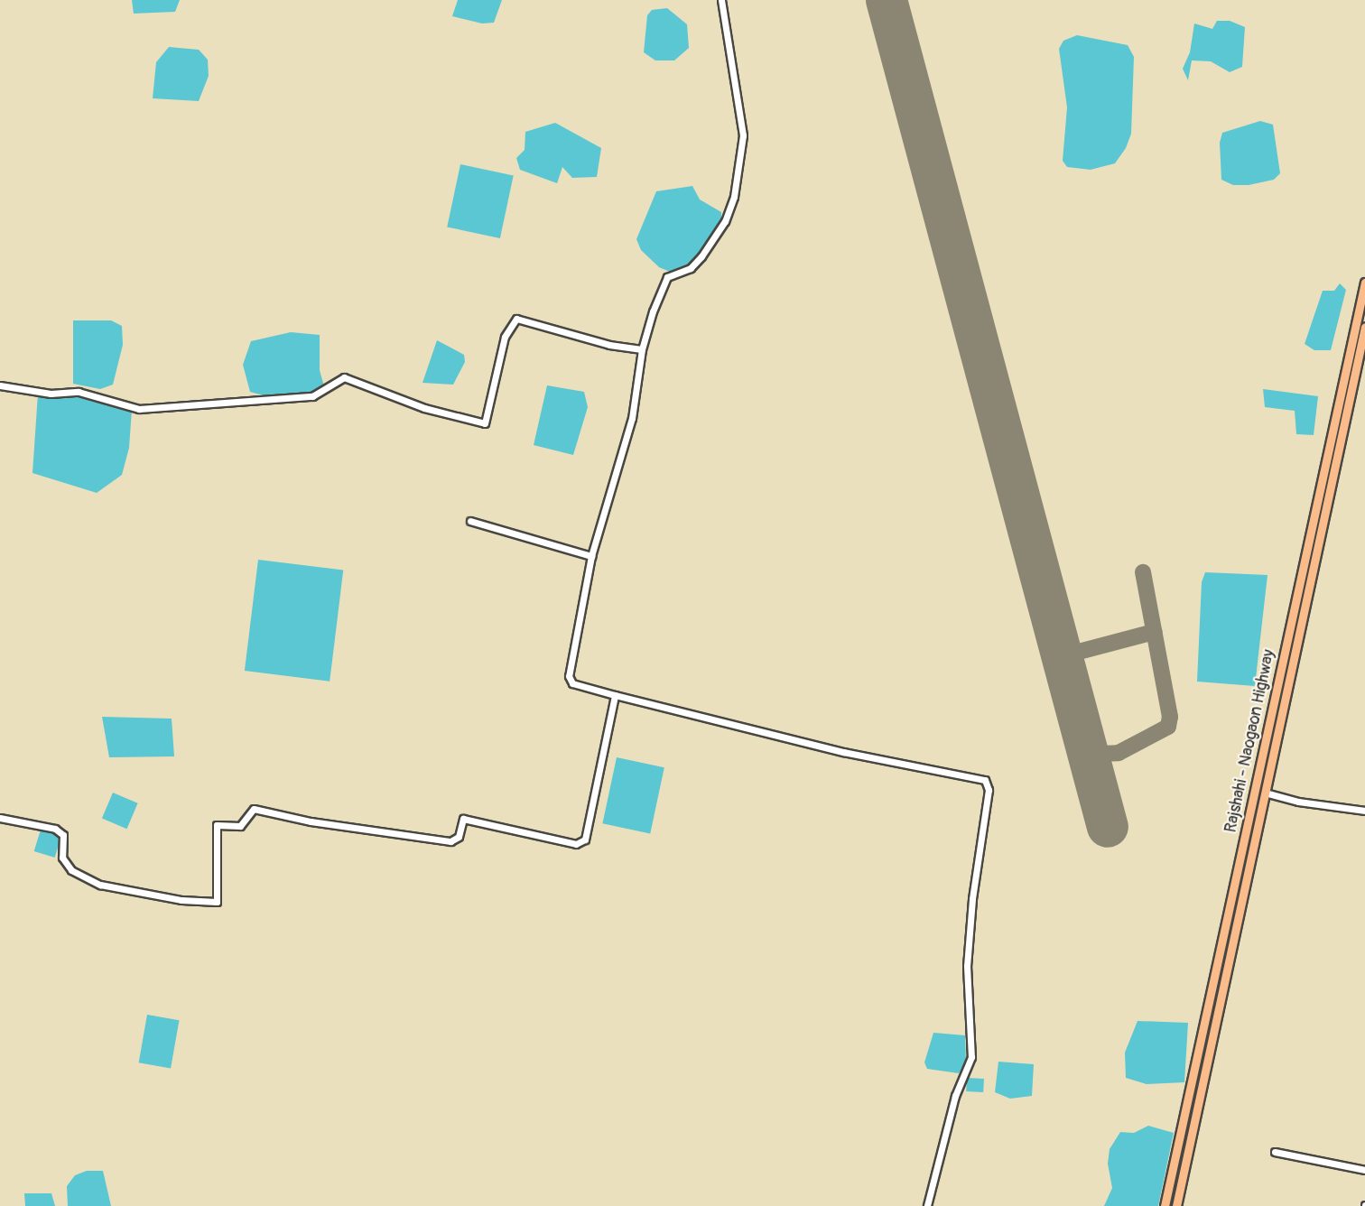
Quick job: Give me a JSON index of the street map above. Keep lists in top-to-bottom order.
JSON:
{
  "streets": {
    "main road": ["Rajshahi - Naogaon Highway"]
  }
}
